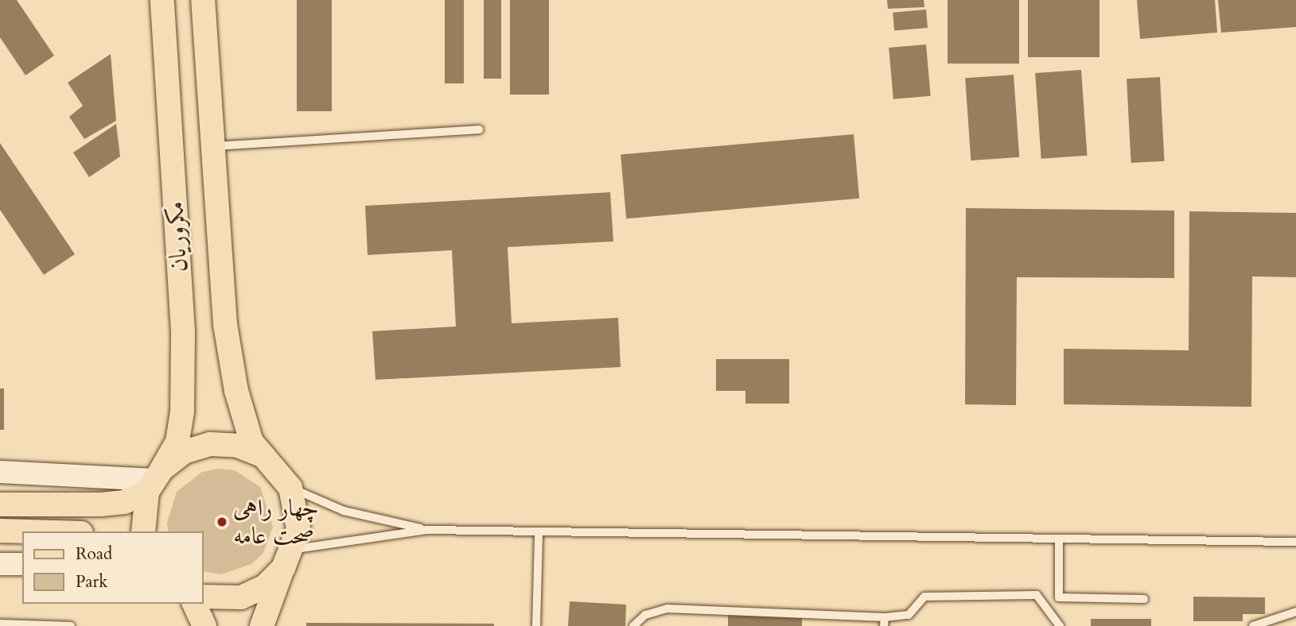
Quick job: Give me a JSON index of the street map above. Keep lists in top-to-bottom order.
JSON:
{
  "streets": {
    "main road": ["مکروریان"]
  },
  "places": ["چهار راهی صحت عامه"],
  "legend": ["Road", "Park"]
}
